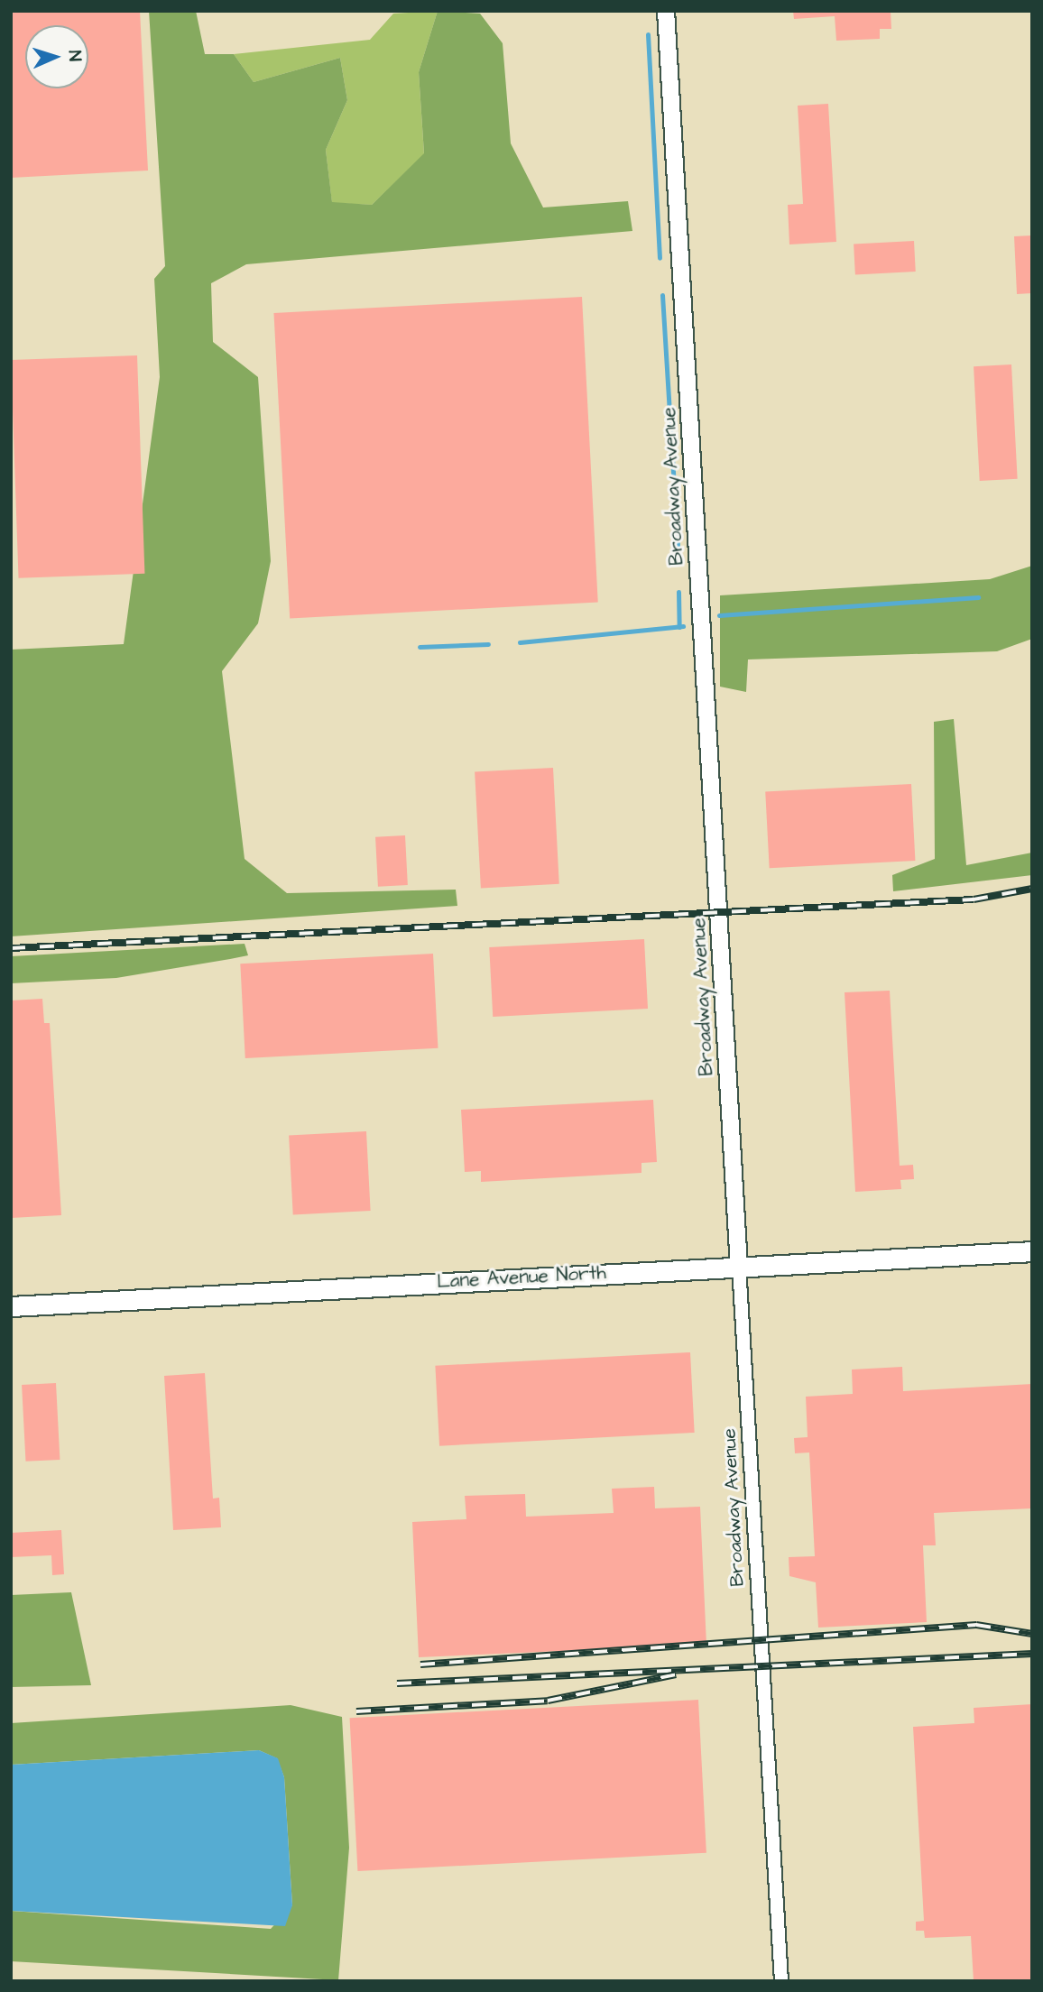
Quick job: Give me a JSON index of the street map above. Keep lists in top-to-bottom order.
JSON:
{
  "streets": {
    "main road": ["Lane Avenue North"],
    "street": ["Broadway Avenue"]
  },
  "crossings": [
    ["Broadway Avenue", "Lane Avenue North"]
  ],
  "north": "right"
}
